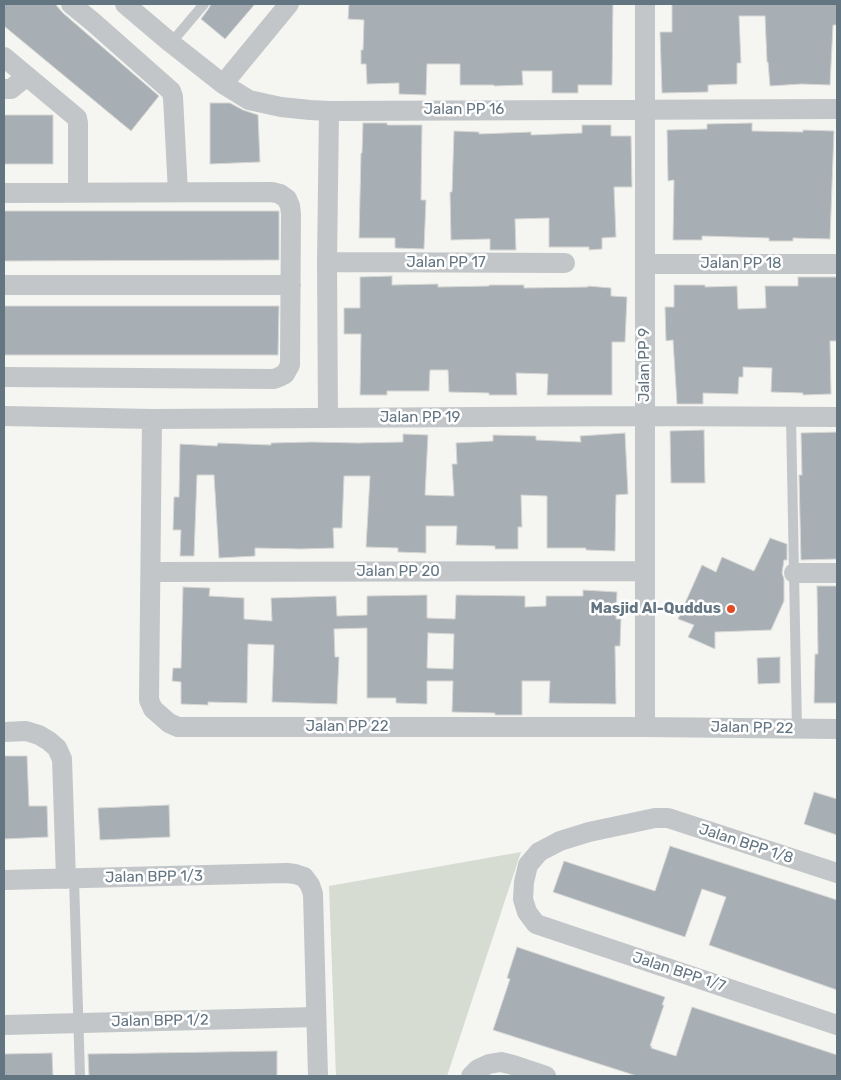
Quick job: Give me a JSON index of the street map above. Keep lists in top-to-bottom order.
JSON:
{
  "streets": {
    "street": [
      "Jalan PP 16",
      "Jalan PP 17",
      "Jalan PP 18",
      "Jalan PP 9",
      "Jalan PP 19",
      "Jalan PP 20",
      "Jalan PP 22",
      "Jalan BPP 1/8",
      "Jalan BPP 1/3",
      "Jalan BPP 1/7",
      "Jalan BPP 1/2"
    ]
  },
  "crossings": [
    ["Jalan PP 16", "Jalan PP 9"],
    ["Jalan PP 18", "Jalan PP 9"],
    ["Jalan PP 9", "Jalan PP 19"],
    ["Jalan PP 9", "Jalan PP 20"],
    ["Jalan PP 9", "Jalan PP 22"],
    ["Jalan PP 19", "Jalan PP 22"],
    ["Jalan PP 20", "Jalan PP 22"],
    ["Jalan BPP 1/8", "Jalan BPP 1/7"],
    ["Jalan BPP 1/3", "Jalan BPP 1/2"]
  ],
  "places": ["Masjid Al-Quddus"]
}
